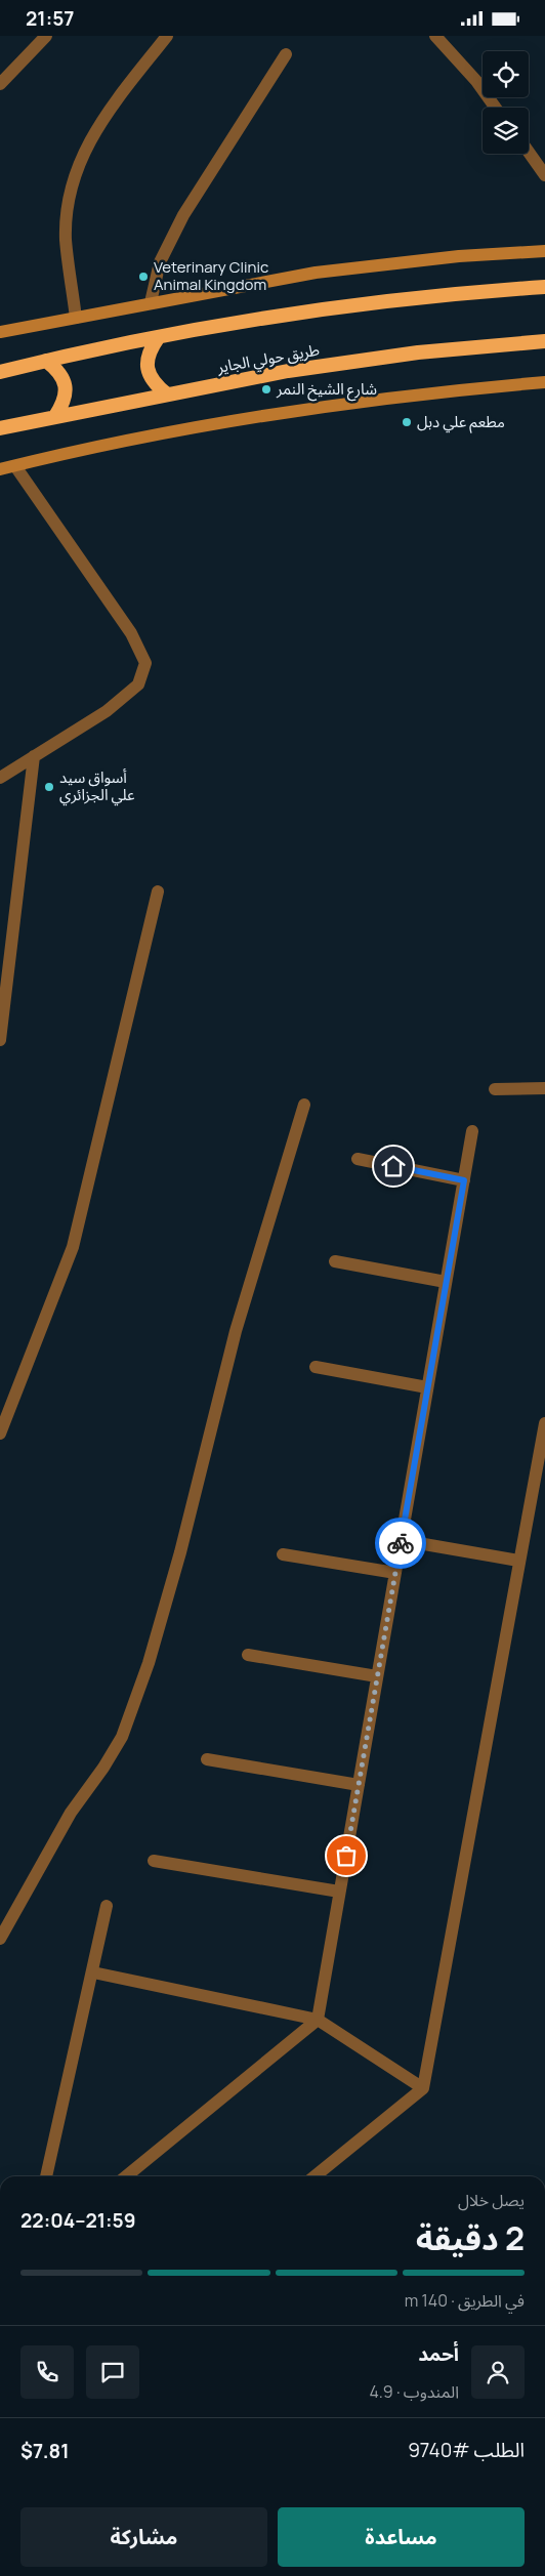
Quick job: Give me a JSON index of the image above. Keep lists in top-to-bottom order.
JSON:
{
  "streets": {
    "highway": ["طريق حولي الجاير"]
  },
  "places": [
    "Veterinary Clinic Animal Kingdom",
    "شارع الشيخ النمر",
    "مطعم علي دبل",
    "أسواق سيد علي الجزائري"
  ],
  "page": {
    "status": "21:57",
    "heading": ["2 دقيقة", "يصل خلال", "21:59–22:04"],
    "panel": [
      "أحمد",
      "المندوب · 4.9",
      "الطلب #9740",
      "$7.81"
    ],
    "bar": "في الطريق · 140 m",
    "buttons": ["مساعدة", "مشاركة"]
  }
}
